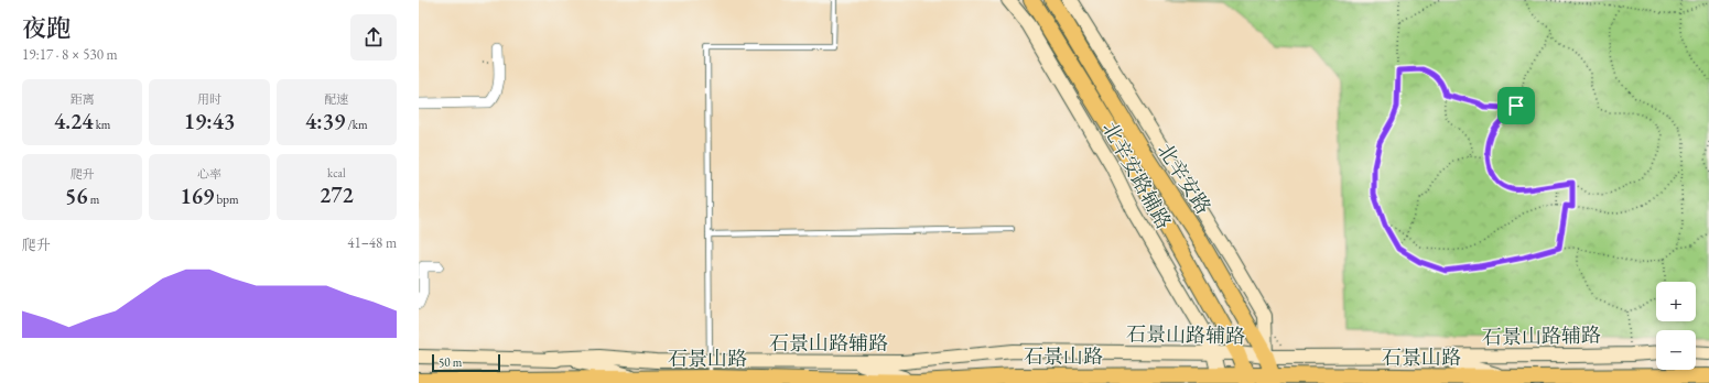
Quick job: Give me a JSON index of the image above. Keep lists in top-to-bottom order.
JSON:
{
  "streets": {
    "main road": ["北辛安路", "石景山路"],
    "street": ["北辛安路辅路", "石景山路辅路"]
  },
  "crossings": [
    ["北辛安路辅路", "石景山路辅路"],
    ["北辛安路辅路", "石景山路"],
    ["北辛安路", "石景山路辅路"],
    ["北辛安路", "石景山路"]
  ],
  "scale_bar": "50 m",
  "page": {
    "heading": ["夜跑", "19:17 · 8 × 530 m"],
    "stats": [
      ["距离", "4.24 km"],
      ["用时", "19:43"],
      ["配速", "4:39 /km"],
      ["爬升", "56 m"],
      ["心率", "169 bpm"],
      ["kcal", "272"]
    ],
    "chart": ["爬升", "41–48 m"],
    "map_buttons": ["+", "−"],
    "scale": "50 m"
  }
}
